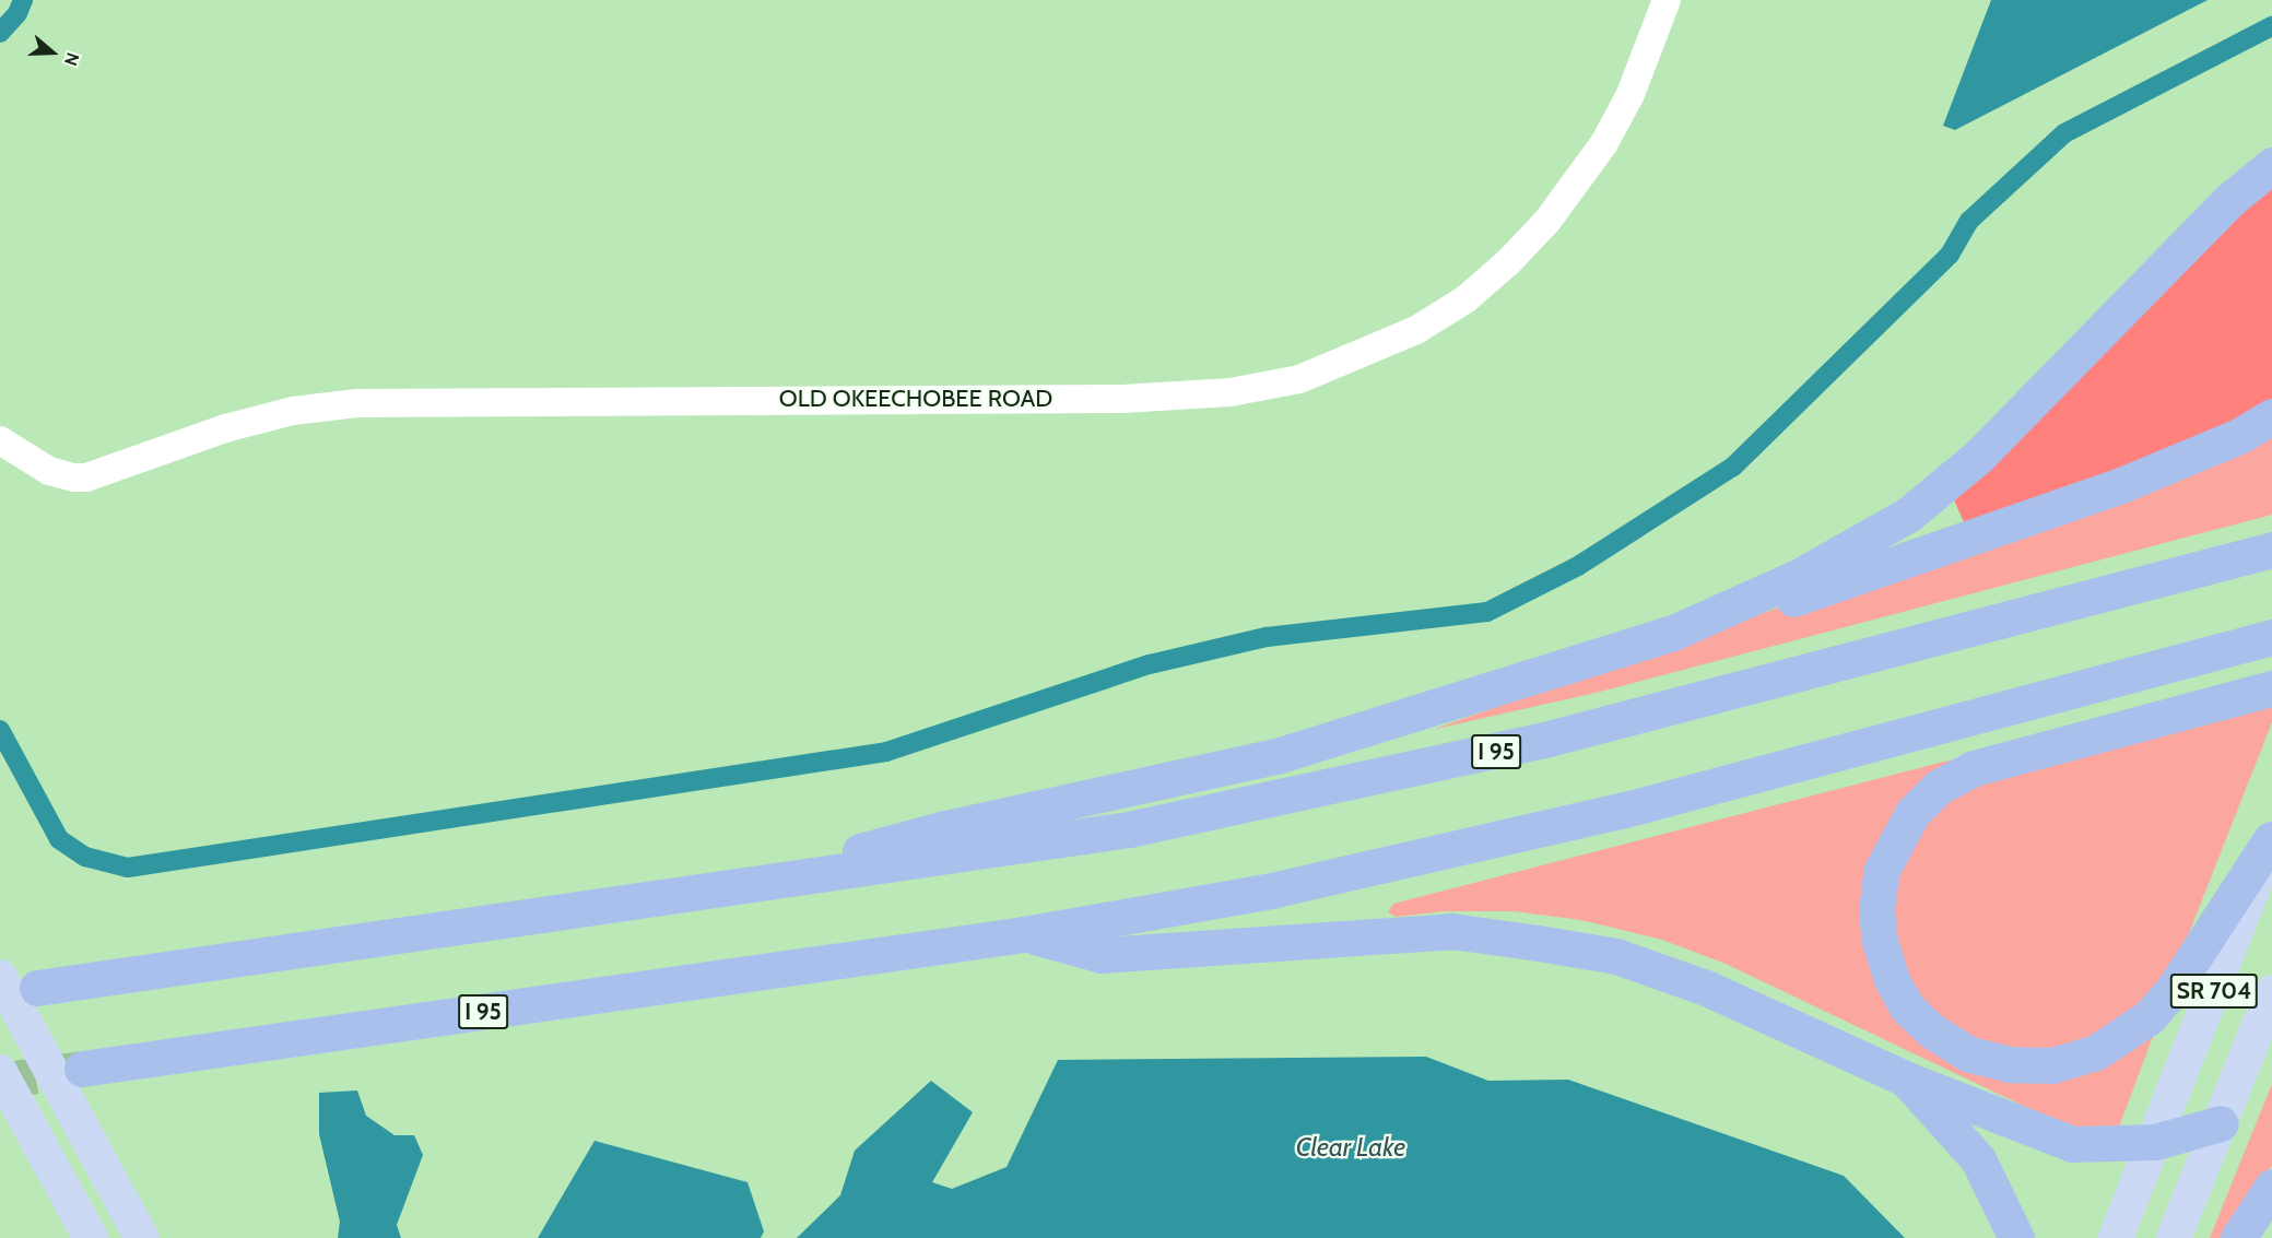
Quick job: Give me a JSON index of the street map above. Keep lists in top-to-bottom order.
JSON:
{
  "streets": {
    "highway": ["I 95"],
    "main road": ["SR 704"],
    "street": ["OLD OKEECHOBEE ROAD"]
  },
  "water": ["Clear Lake"],
  "north": "right"
}
